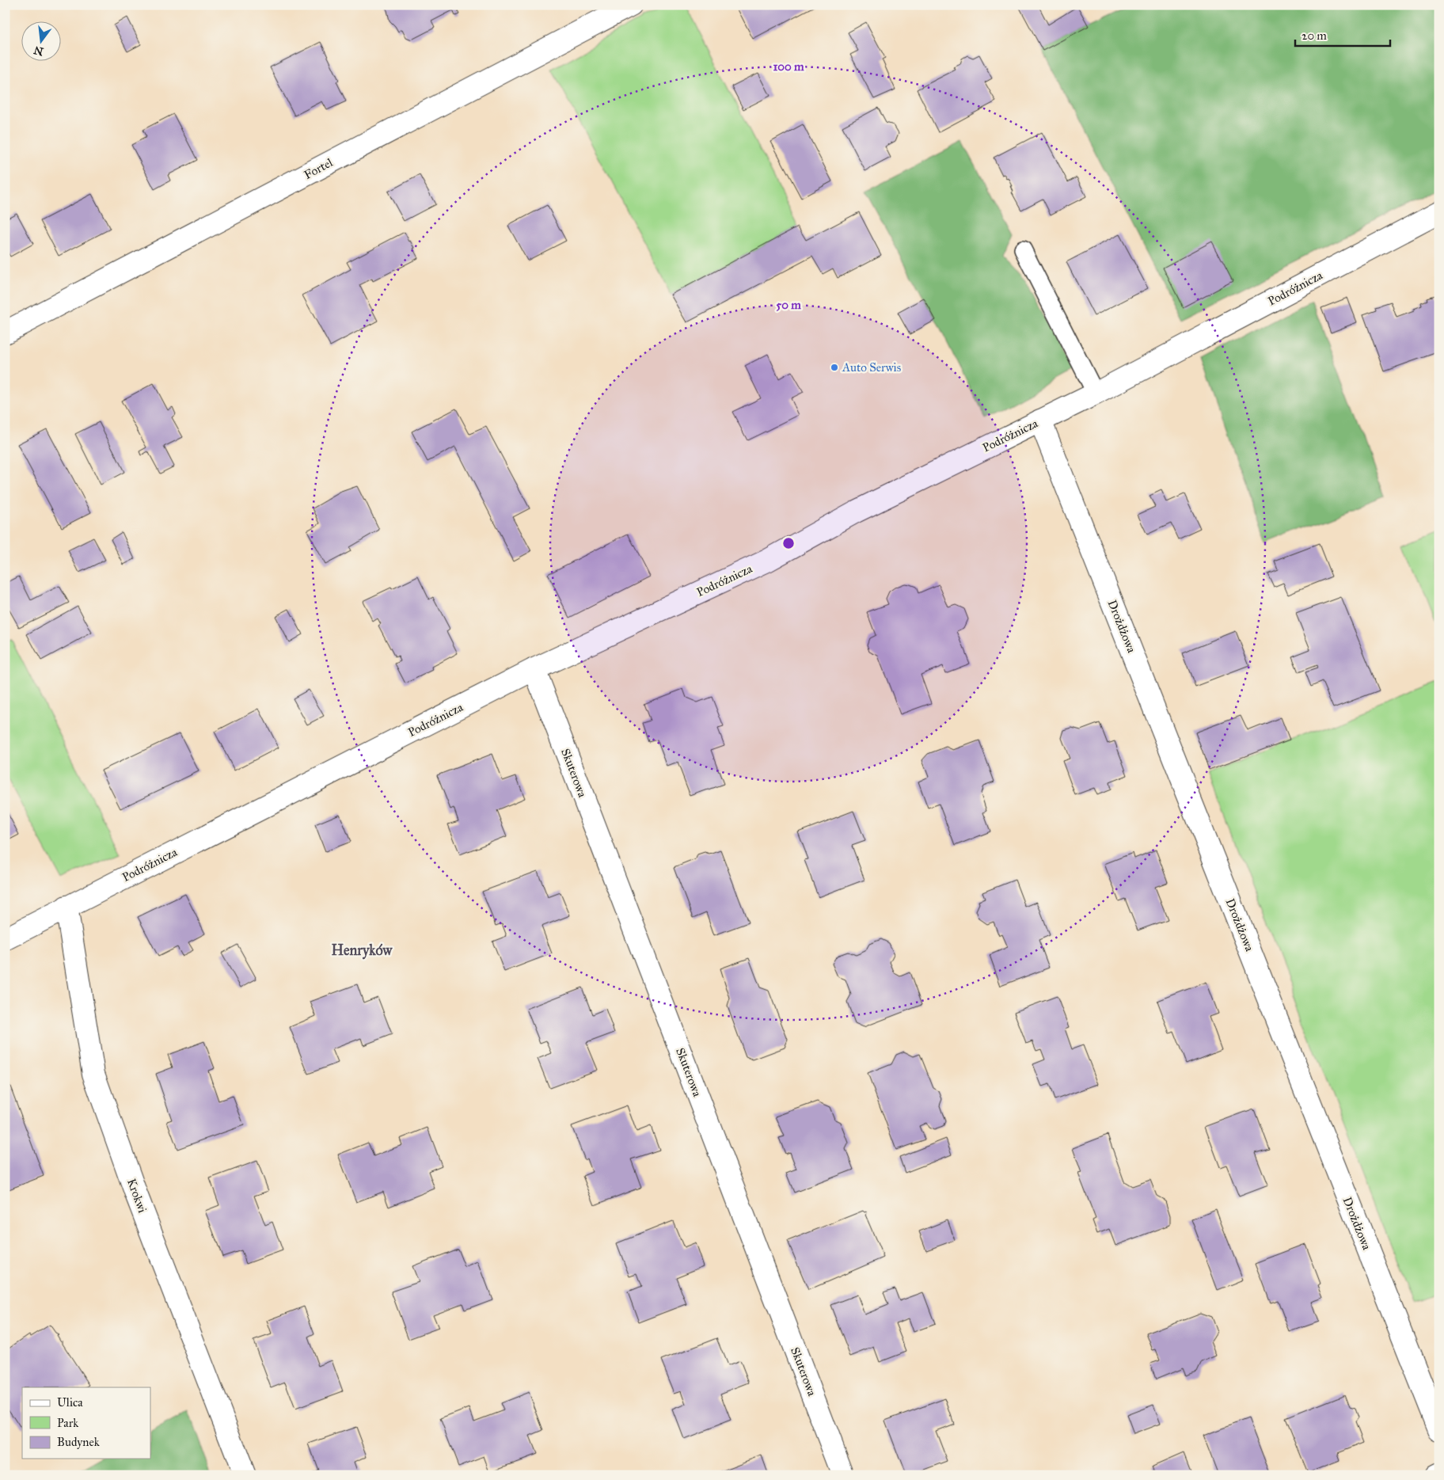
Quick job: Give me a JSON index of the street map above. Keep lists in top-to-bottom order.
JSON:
{
  "streets": {
    "street": [
      "Fortel",
      "Podróżnicza",
      "Drożdżowa",
      "Skuterowa",
      "Krokwi"
    ]
  },
  "crossings": [
    ["Podróżnicza", "Drożdżowa"],
    ["Podróżnicza", "Skuterowa"],
    ["Podróżnicza", "Krokwi"]
  ],
  "districts": ["Henryków"],
  "places": ["Auto Serwis"],
  "legend": ["Ulica", "Park", "Budynek"],
  "scale_bar": "20 m",
  "north": "bottom",
  "rings": ["100 m", "50 m"]
}
